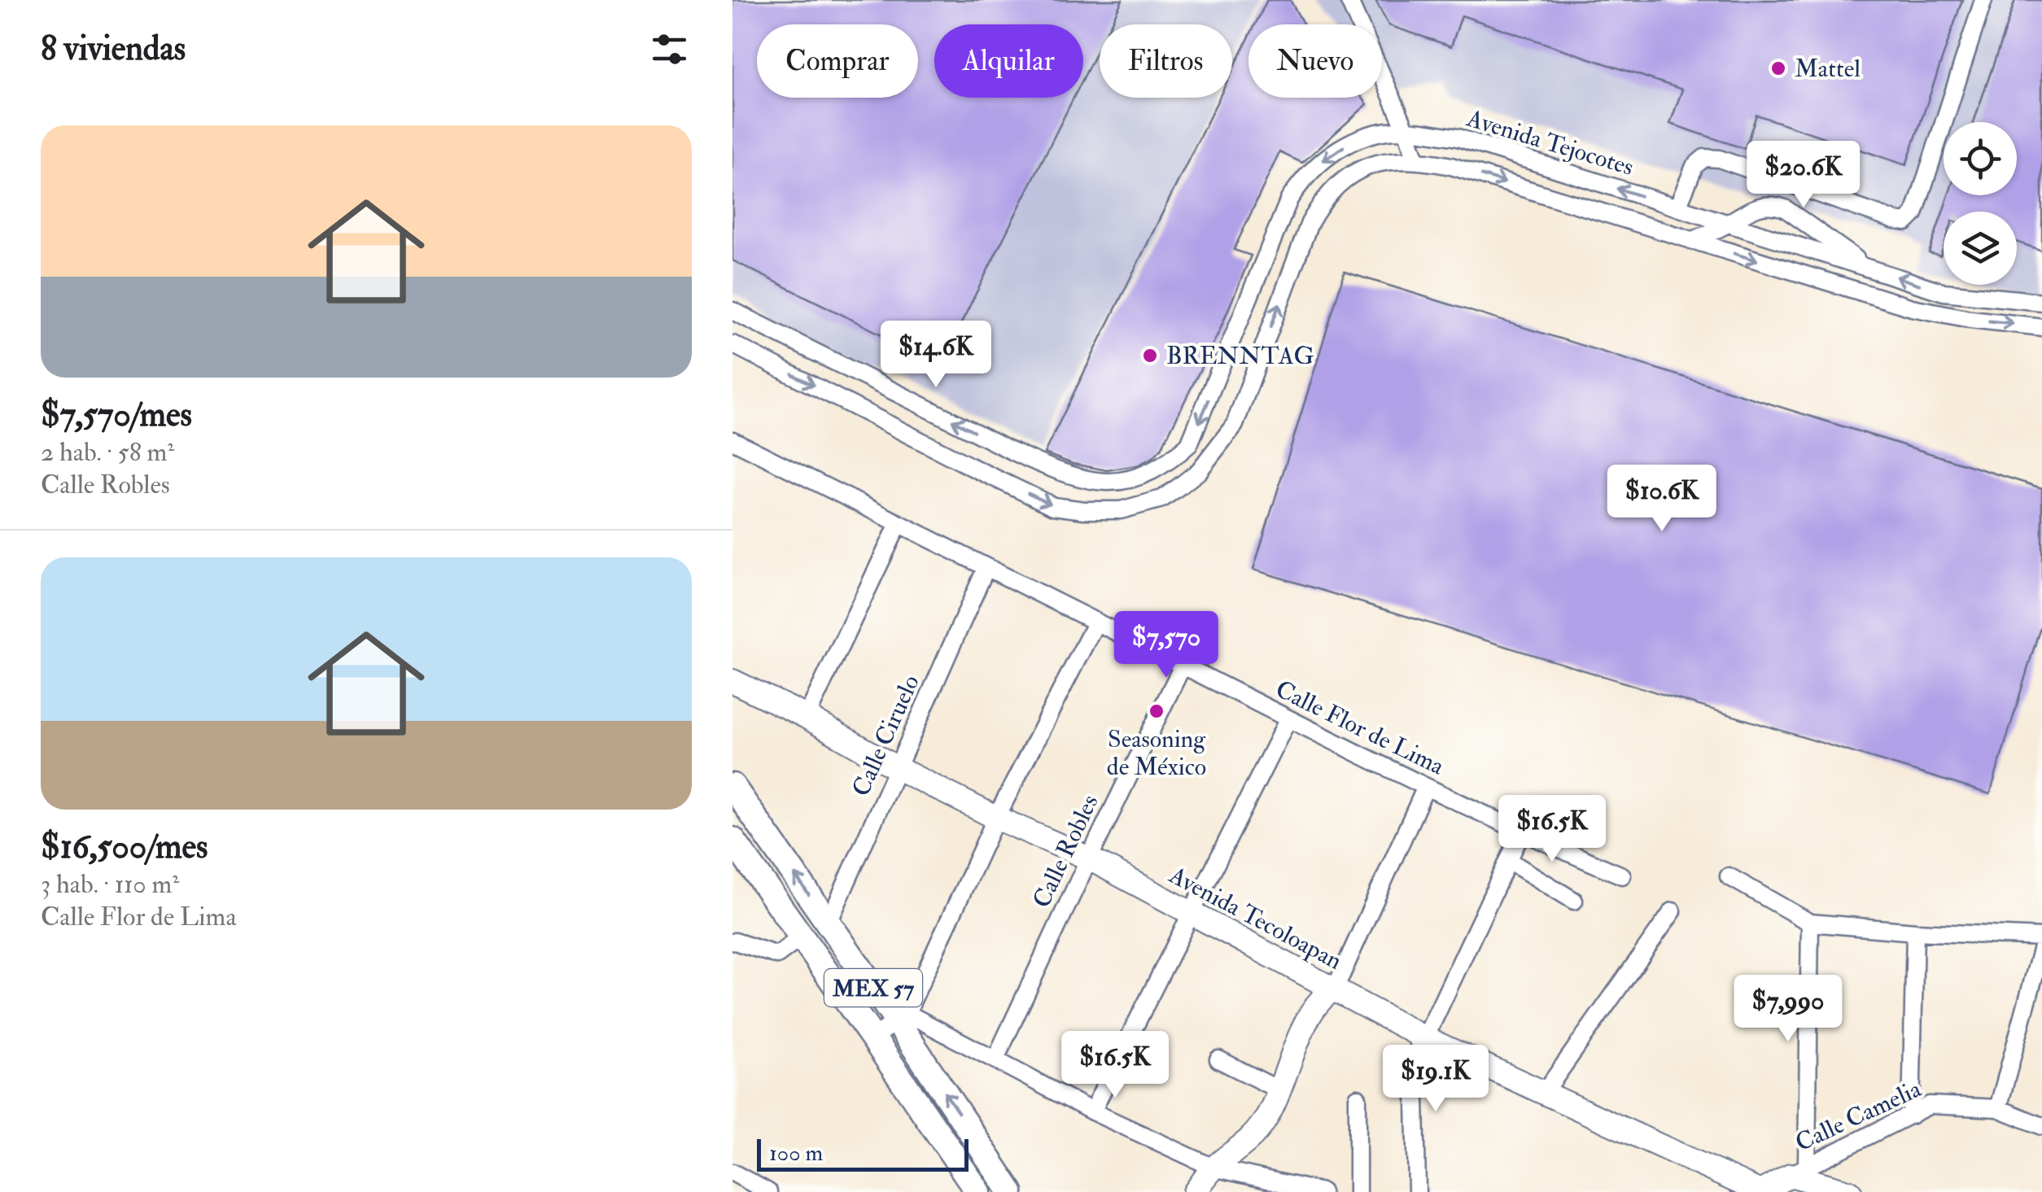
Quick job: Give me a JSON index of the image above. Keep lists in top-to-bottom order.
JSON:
{
  "streets": {
    "main road": ["MEX 57"],
    "street": [
      "Avenida Tejocotes",
      "Calle Flor de Lima",
      "Calle Ciruelo",
      "Calle Robles",
      "Avenida Tecoloapan",
      "Calle Camelia"
    ]
  },
  "crossings": [
    ["Calle Flor de Lima", "Calle Ciruelo"],
    ["Calle Flor de Lima", "Calle Robles"],
    ["Calle Ciruelo", "Avenida Tecoloapan"],
    ["Calle Ciruelo", "MEX 57"],
    ["Calle Robles", "Avenida Tecoloapan"],
    ["Avenida Tecoloapan", "Calle Camelia"]
  ],
  "places": ["Mattel", "BRENNTAG", "Seasoning de México"],
  "scale_bar": "100 m",
  "page": {
    "heading": "8 viviendas",
    "chip": [
      "Comprar",
      "Alquilar",
      "Filtros",
      "Nuevo"
    ],
    "list": [
      {
        "name": "$7,570/mes",
        "note": "2 hab. · 58 m² · Calle Robles"
      },
      {
        "name": "$16,500/mes",
        "note": "3 hab. · 110 m² · Calle Flor de Lima"
      }
    ],
    "price": [
      "$20.6K",
      "$14.6K",
      "$10.6K",
      "$7,570",
      "$16.5K",
      "$7,990",
      "$16.5K",
      "$19.1K"
    ],
    "scale": "100 m"
  }
}
